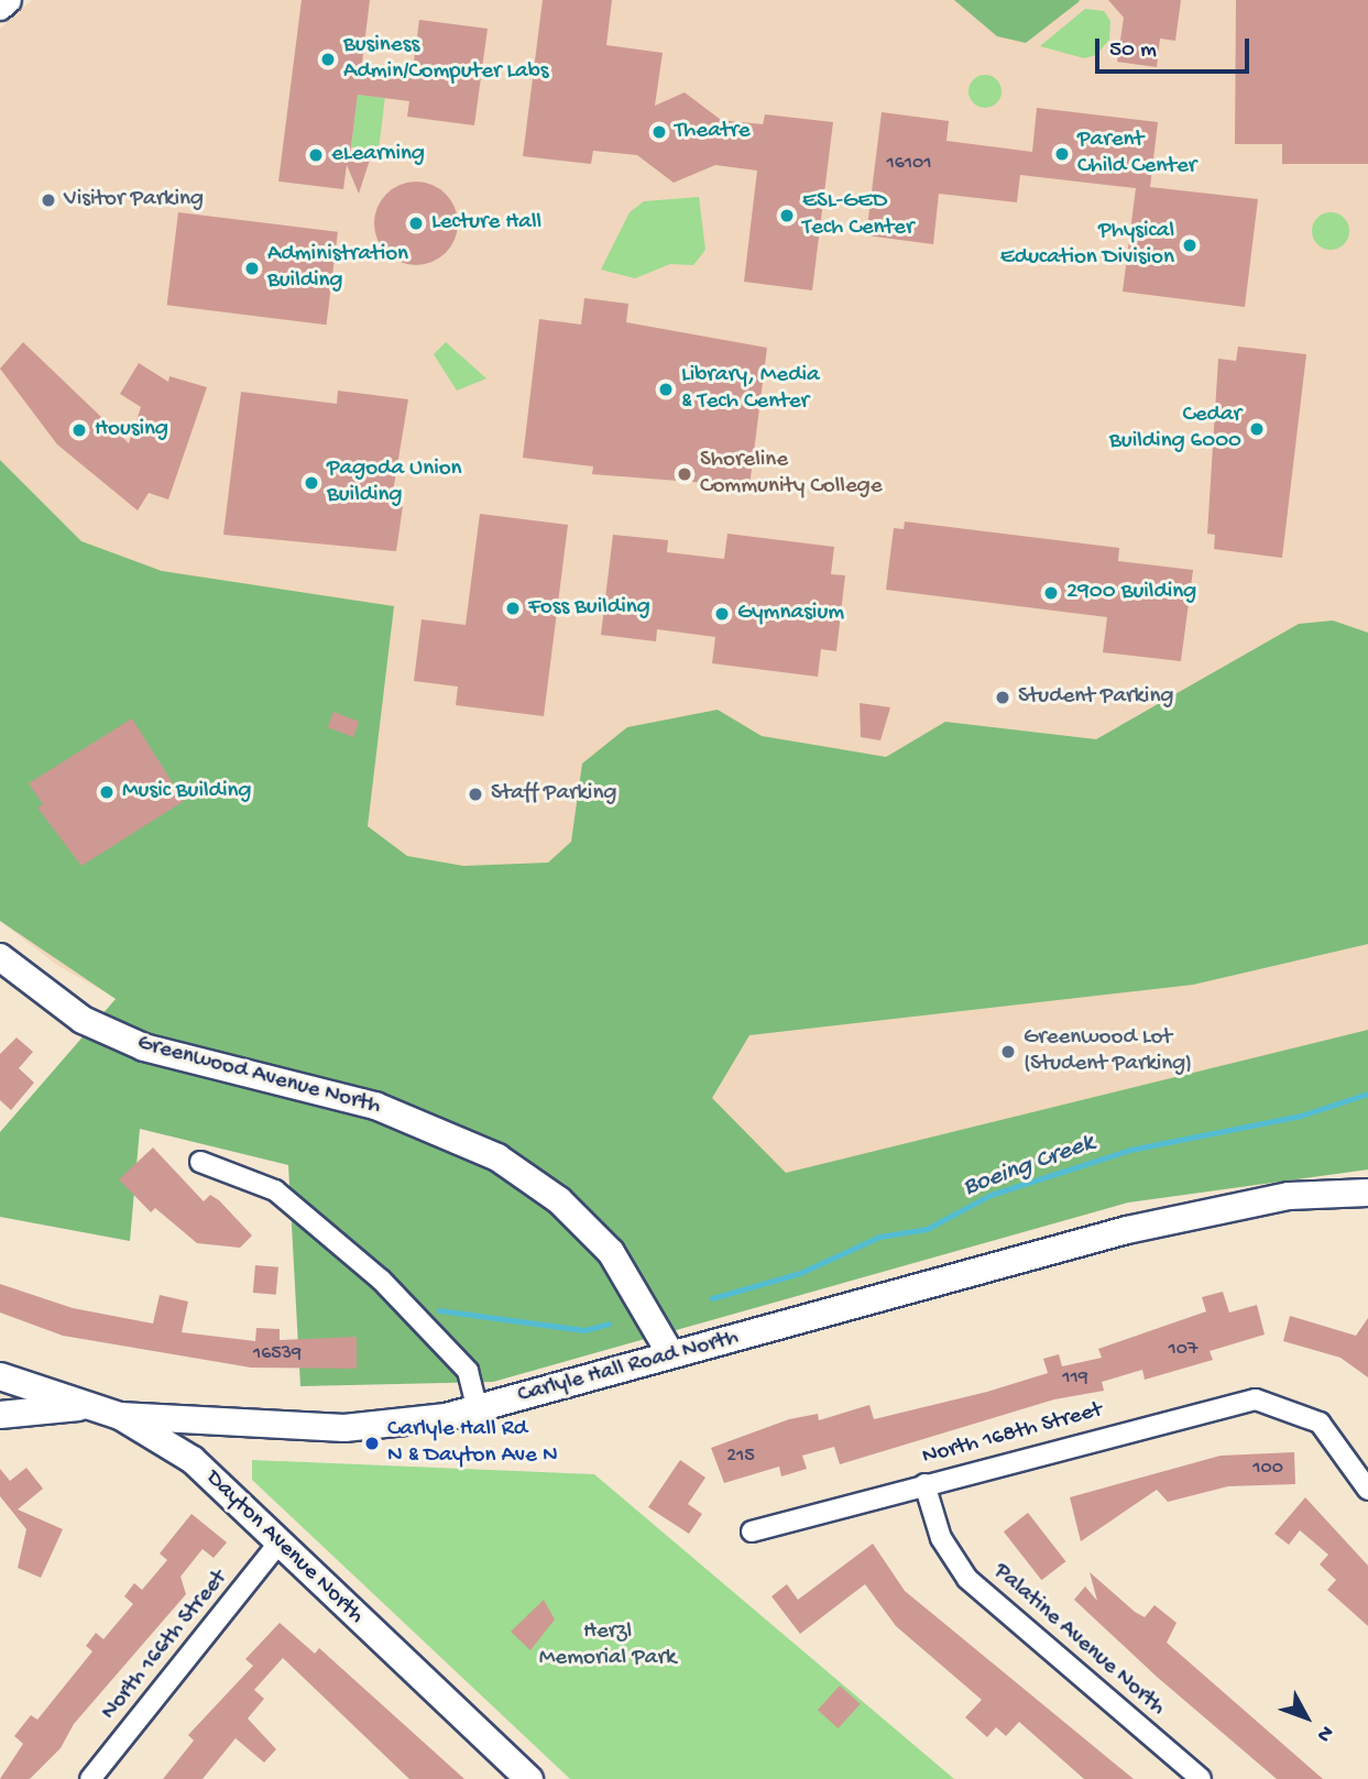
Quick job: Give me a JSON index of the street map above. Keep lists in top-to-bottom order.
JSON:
{
  "streets": {
    "street": [
      "Greenwood Avenue North",
      "Carlyle Hall Road North",
      "North 168th Street",
      "Dayton Avenue North",
      "Palatine Avenue North",
      "North 166th Street"
    ]
  },
  "crossings": [
    ["Greenwood Avenue North", "Carlyle Hall Road North"],
    ["Carlyle Hall Road North", "Dayton Avenue North"],
    ["North 168th Street", "Palatine Avenue North"],
    ["Dayton Avenue North", "North 166th Street"]
  ],
  "water": ["Boeing Creek"],
  "parks": ["Herzl Memorial Park"],
  "places": [
    "Business Admin/Computer Labs",
    "Theatre",
    "Parent Child Center",
    "eLearning",
    "Visitor Parking",
    "ESL-GED Tech Center",
    "Lecture Hall",
    "Physical Education Division",
    "Administration Building",
    "Library, Media & Tech Center",
    "Cedar Building 6000",
    "Housing",
    "Shoreline Community College",
    "Pagoda Union Building",
    "2900 Building",
    "Foss Building",
    "Gymnasium",
    "Student Parking",
    "Music Building",
    "Staff Parking",
    "Greenwood Lot (Student Parking)",
    "Carlyle Hall Rd N & Dayton Ave N"
  ],
  "house_numbers": [
    "16101",
    "107",
    "16539",
    "119",
    "215",
    "100"
  ],
  "scale_bar": "50 m",
  "north": "bottom right"
}
